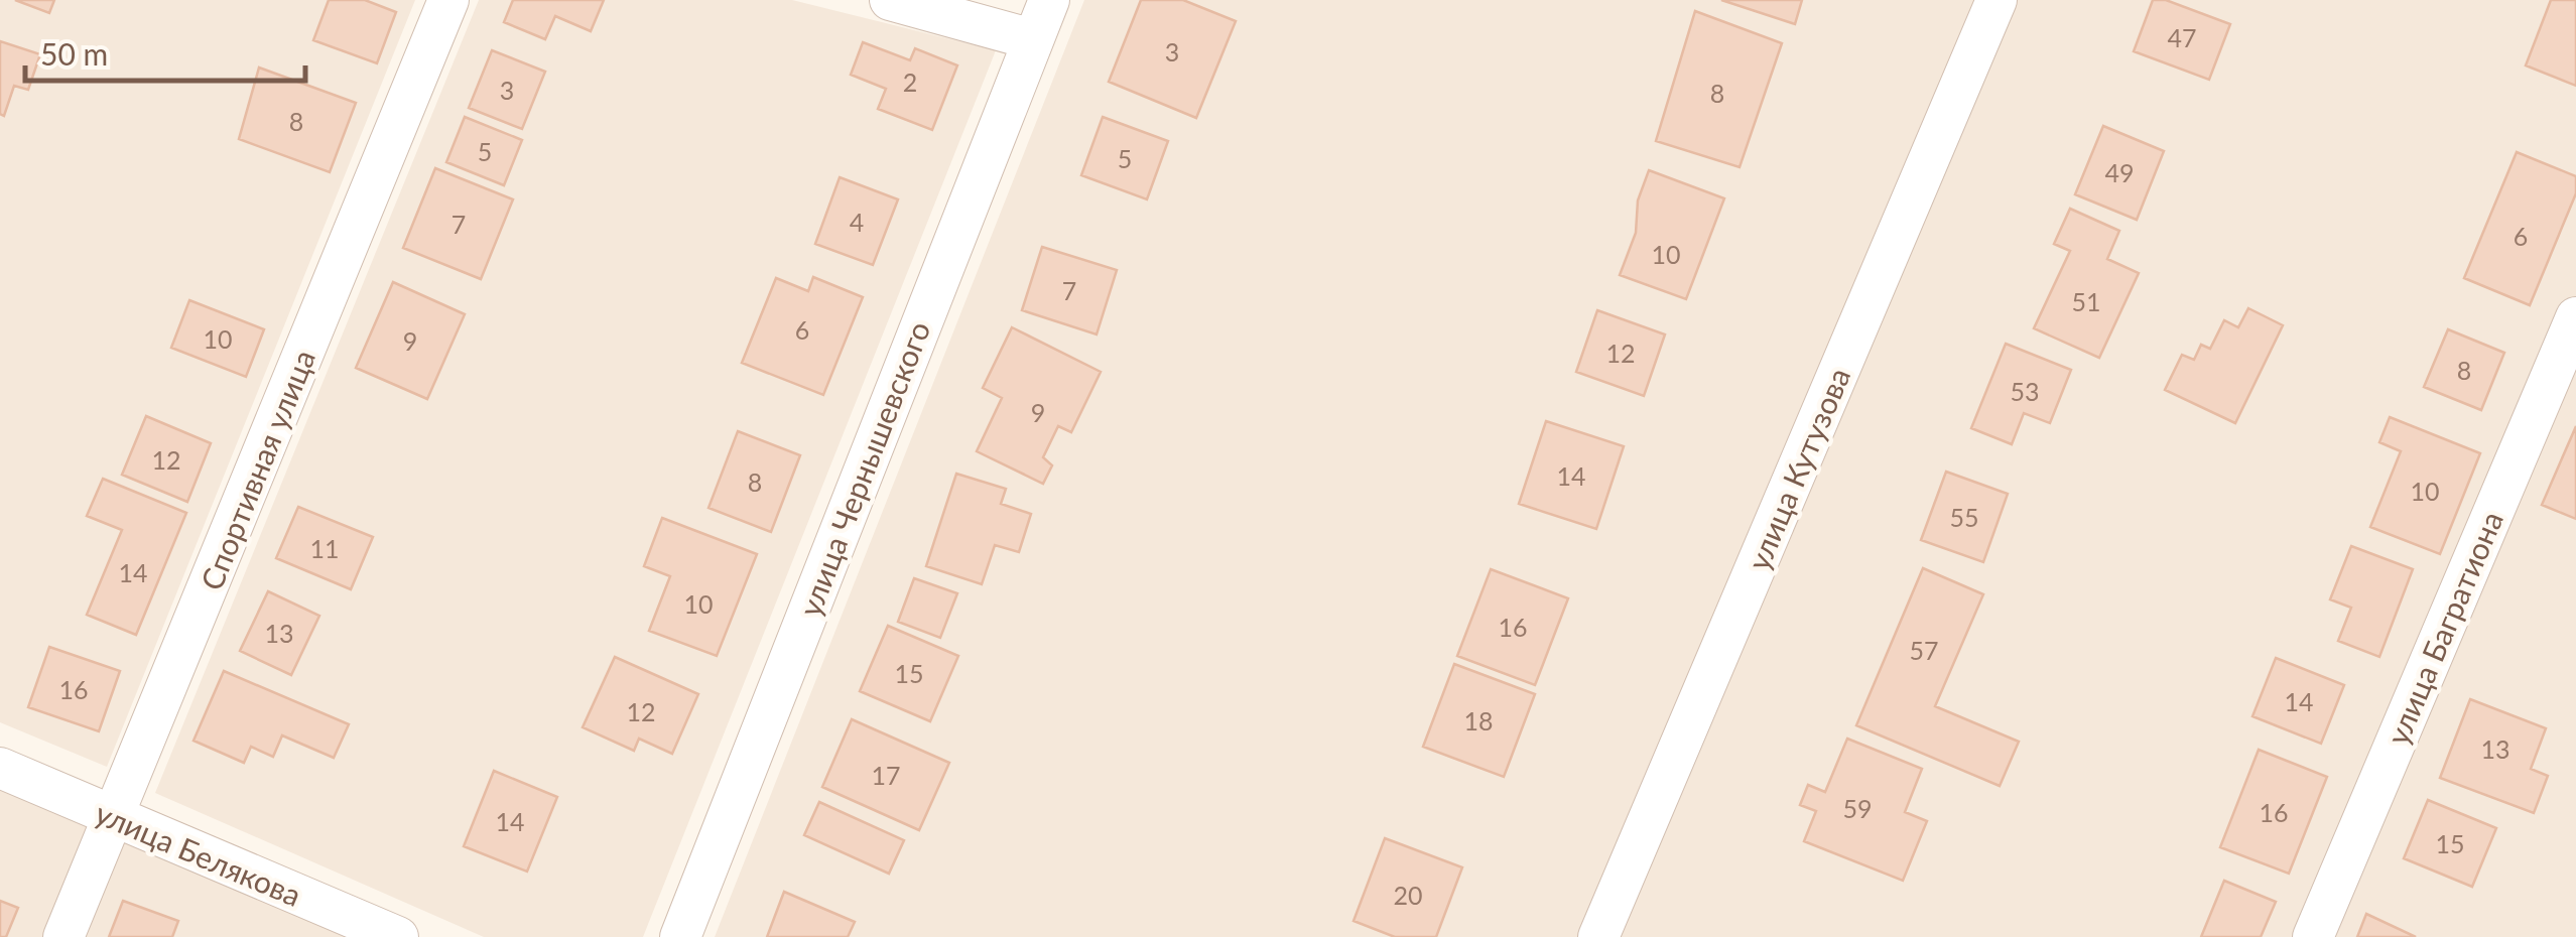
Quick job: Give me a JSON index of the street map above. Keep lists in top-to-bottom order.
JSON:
{
  "streets": {
    "street": [
      "улица Чернышевского",
      "улица Кутузова",
      "Спортивная улица",
      "улица Багратиона",
      "улица Белякова"
    ]
  },
  "crossings": [
    ["Спортивная улица", "улица Белякова"]
  ],
  "house_numbers": [
    "47",
    "3",
    "2",
    "3",
    "8",
    "8",
    "5",
    "5",
    "49",
    "4",
    "7",
    "6",
    "10",
    "7",
    "51",
    "6",
    "10",
    "9",
    "12",
    "8",
    "53",
    "9",
    "12",
    "14",
    "8",
    "10",
    "55",
    "11",
    "14",
    "10",
    "16",
    "13",
    "57",
    "15",
    "16",
    "14",
    "12",
    "18",
    "13",
    "17",
    "59",
    "16",
    "14",
    "15",
    "20"
  ],
  "scale_bar": "50 m"
}
